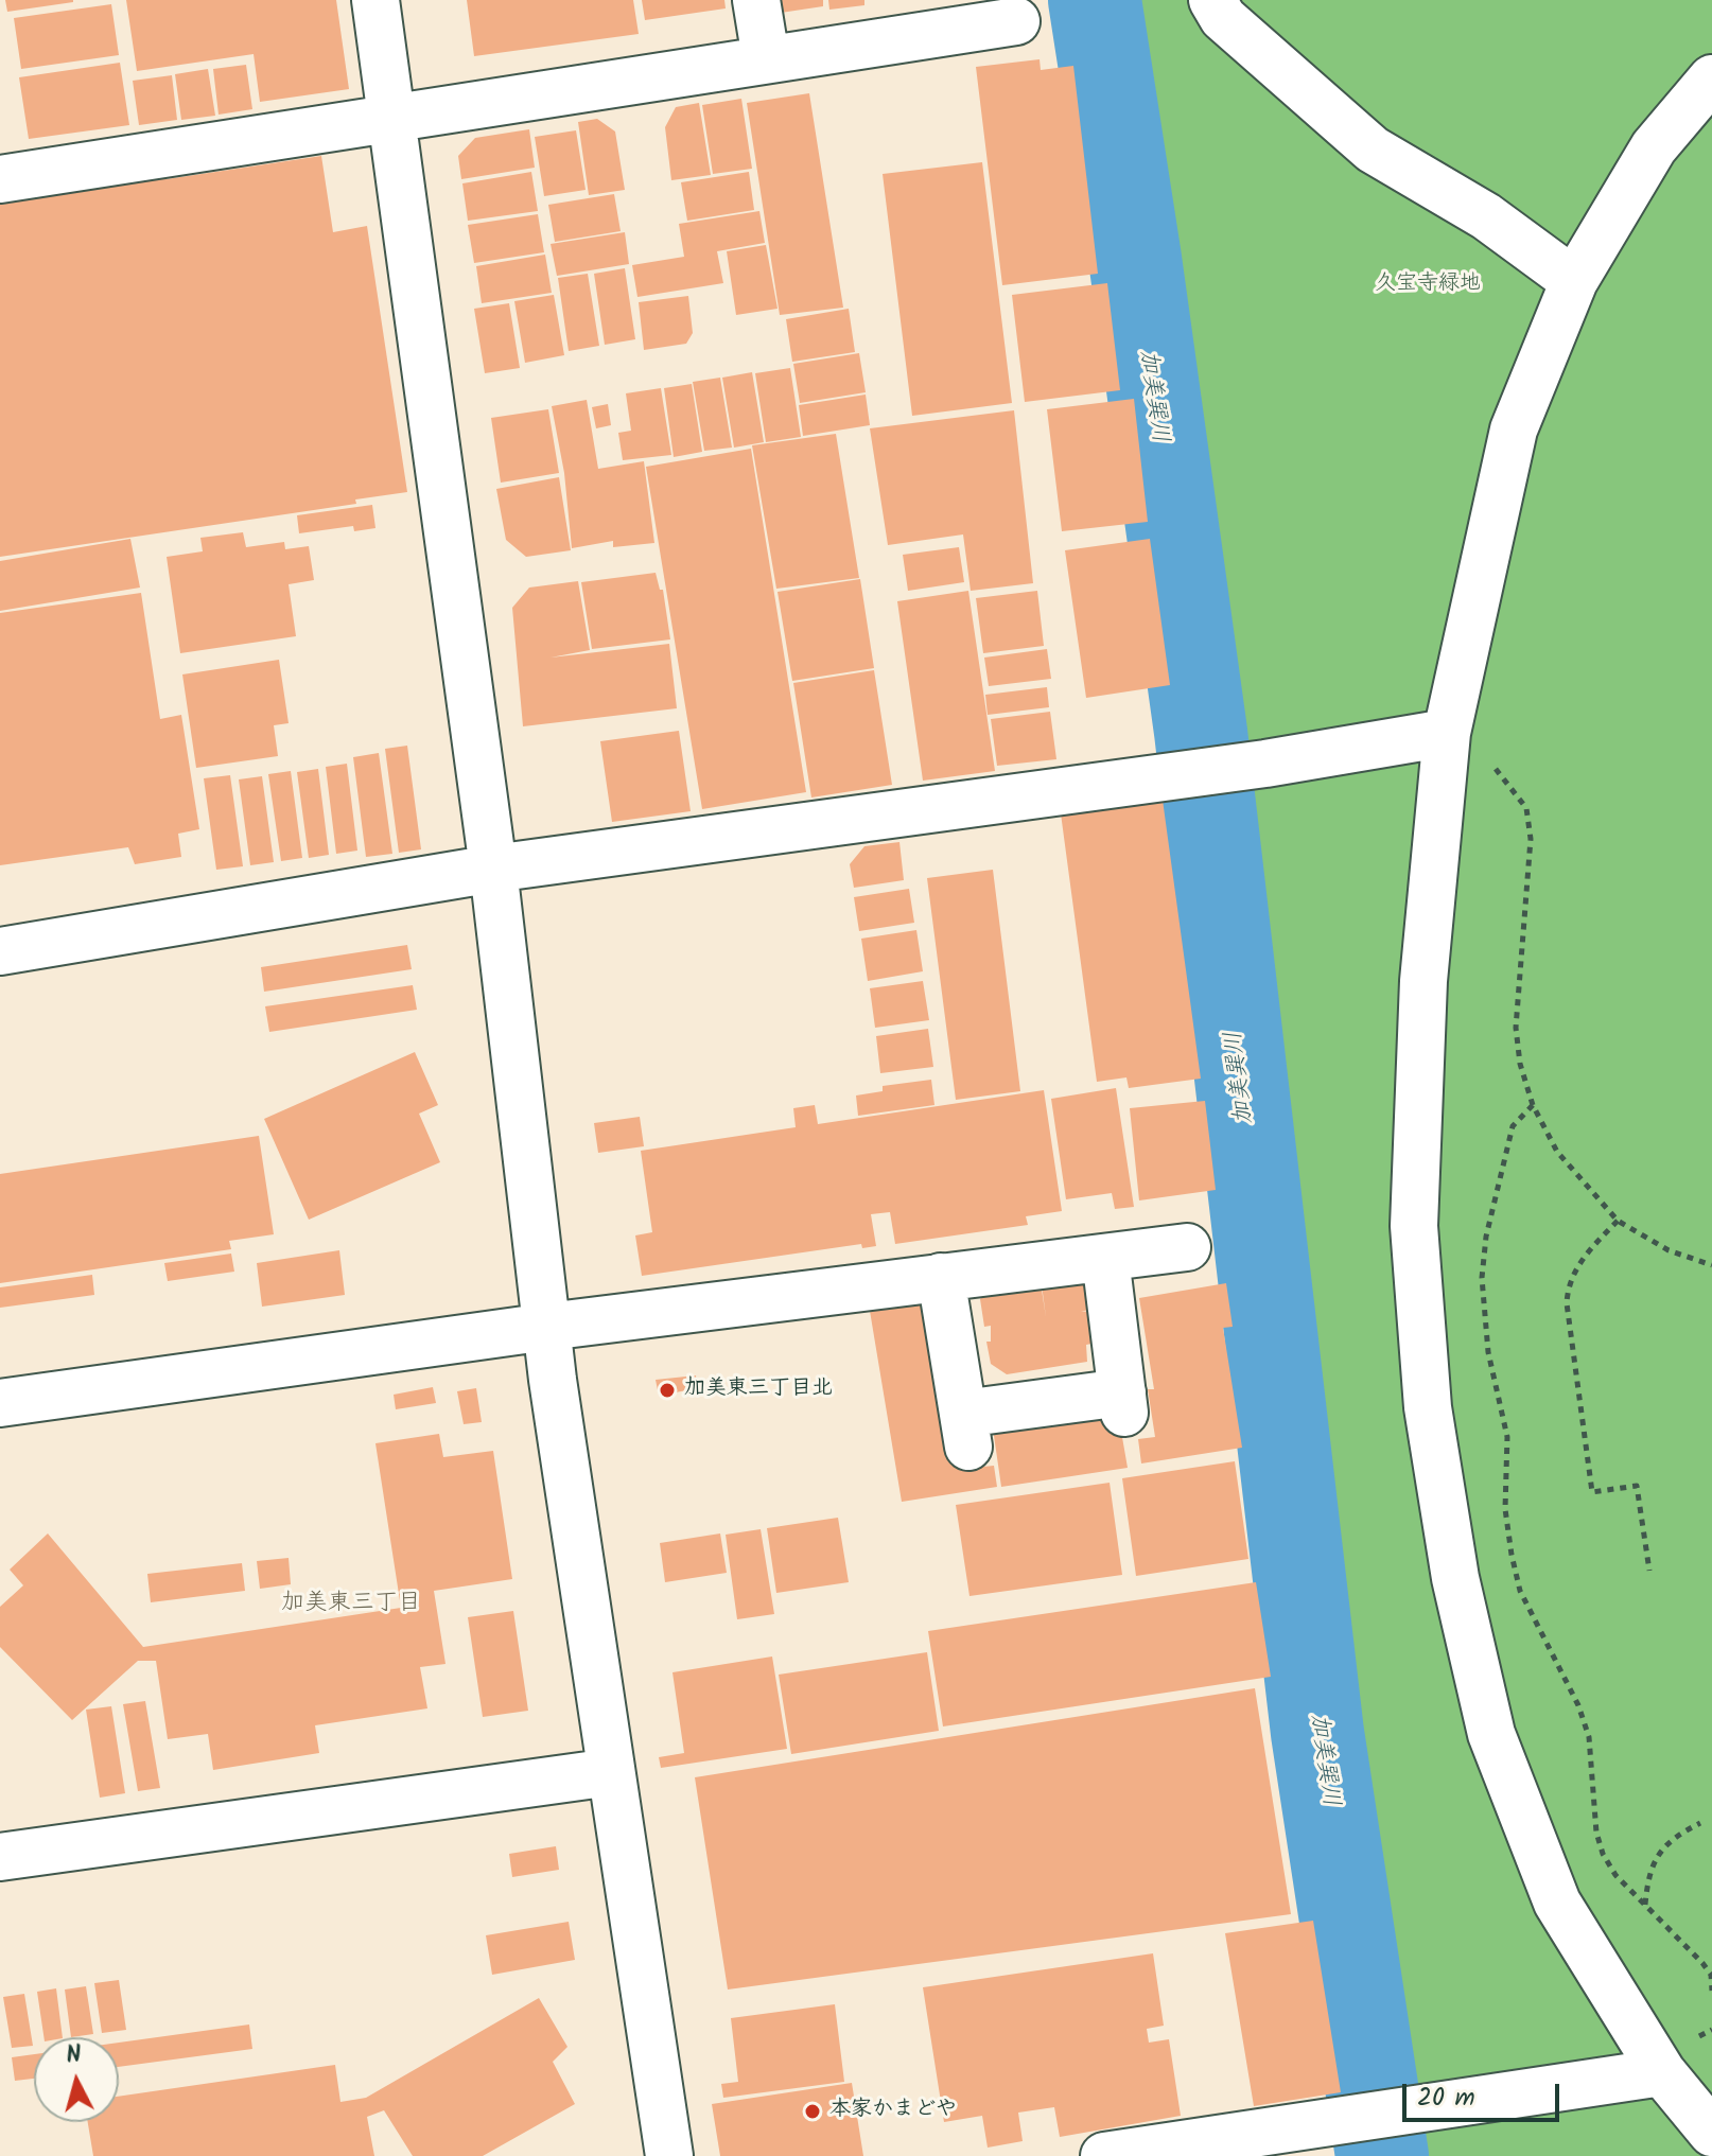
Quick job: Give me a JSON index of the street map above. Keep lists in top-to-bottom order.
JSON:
{
  "districts": ["加美東三丁目"],
  "water": ["加美巽川"],
  "parks": ["久宝寺緑地"],
  "places": ["加美東三丁目北", "本家かまどや"],
  "scale_bar": "20 m",
  "north": "top"
}
